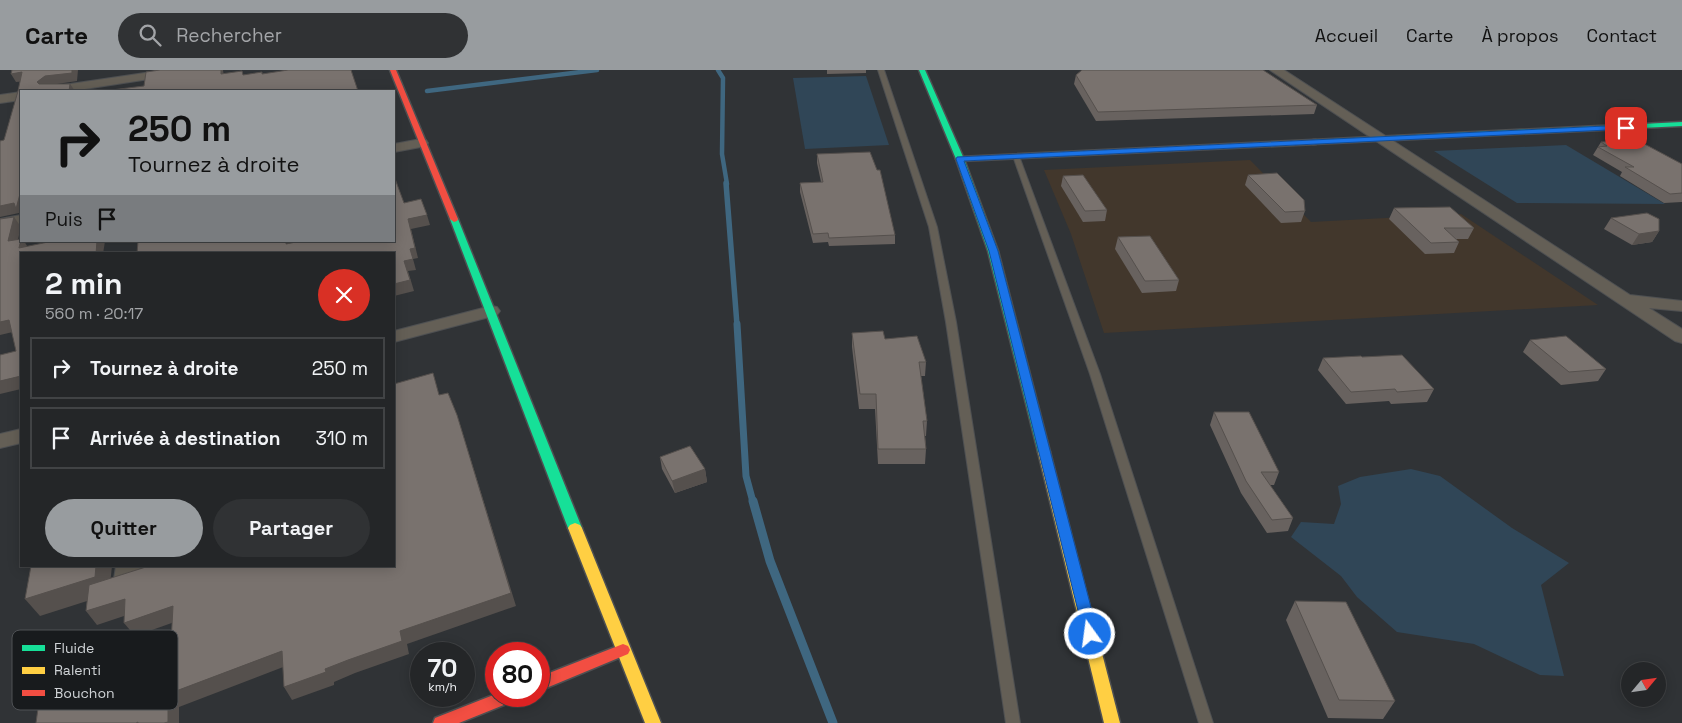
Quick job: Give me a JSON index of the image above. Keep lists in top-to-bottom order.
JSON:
{
  "legend": ["Fluide", "Ralenti", "Bouchon"],
  "north": "top right",
  "page": {
    "header": "Carte",
    "search": "Rechercher",
    "nav": [
      "Accueil",
      "Carte",
      "À propos",
      "Contact"
    ],
    "turn": ["250 m", "Tournez à droite"],
    "then": "Puis",
    "heading": ["2 min", "560 m · 20:17"],
    "list": [
      {
        "name": "Tournez à droite",
        "value": "250 m"
      },
      {
        "name": "Arrivée à destination",
        "value": "310 m"
      }
    ],
    "buttons": ["Quitter", "Partager"],
    "speed": "70 km/h",
    "limit": "80"
  }
}
